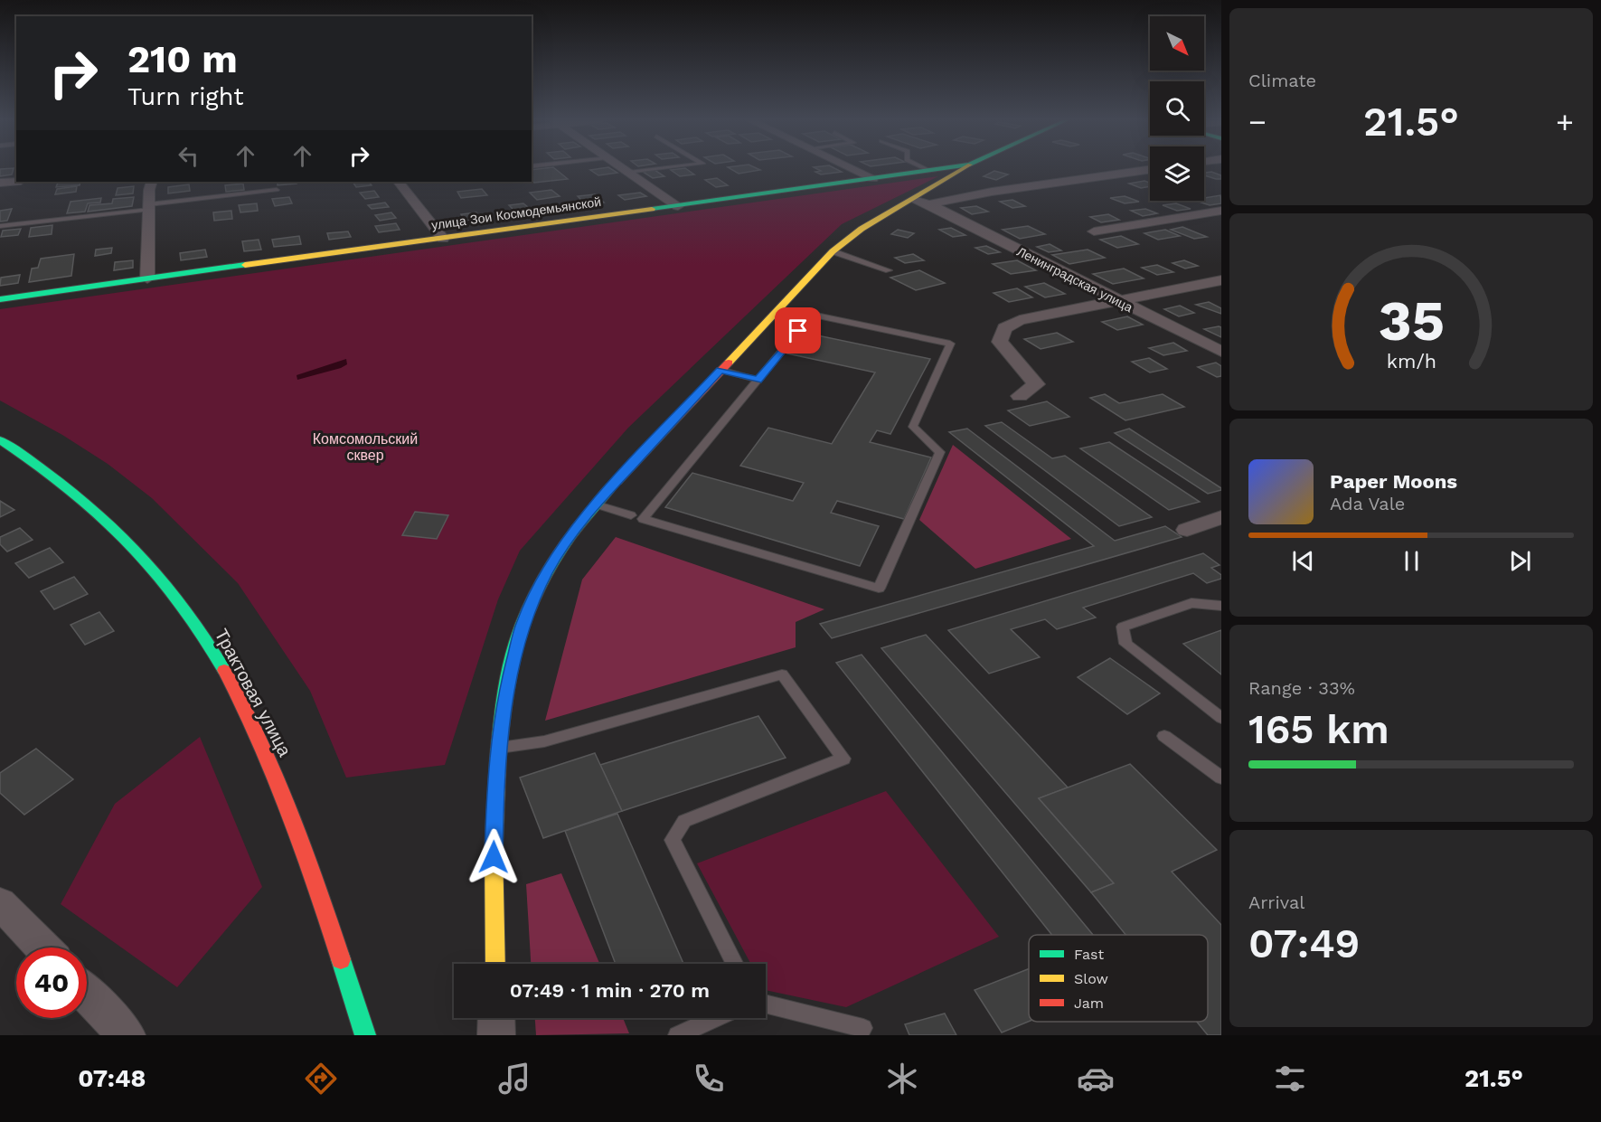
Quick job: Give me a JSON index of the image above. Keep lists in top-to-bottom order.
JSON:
{
  "streets": {
    "main road": ["улица Зои Космодемьянской", "Трактовая улица"],
    "street": ["Ленинградская улица"]
  },
  "parks": ["Комсомольский сквер"],
  "legend": ["Fast", "Slow", "Jam"],
  "north": "bottom right",
  "page": {
    "tile": [
      "Climate",
      ["Range · 33%", "165 km"],
      ["Arrival", "07:49"]
    ],
    "turn": ["210 m", "Turn right"],
    "heat": ["−", "21.5°", "+"],
    "song": ["Paper Moons", "Ada Vale"],
    "limit": "40",
    "trip": "07:49 · 1 min · 270 m",
    "tabs": ["07:48", "21.5°"],
    "gauge": ["35", "km/h"]
  }
}
